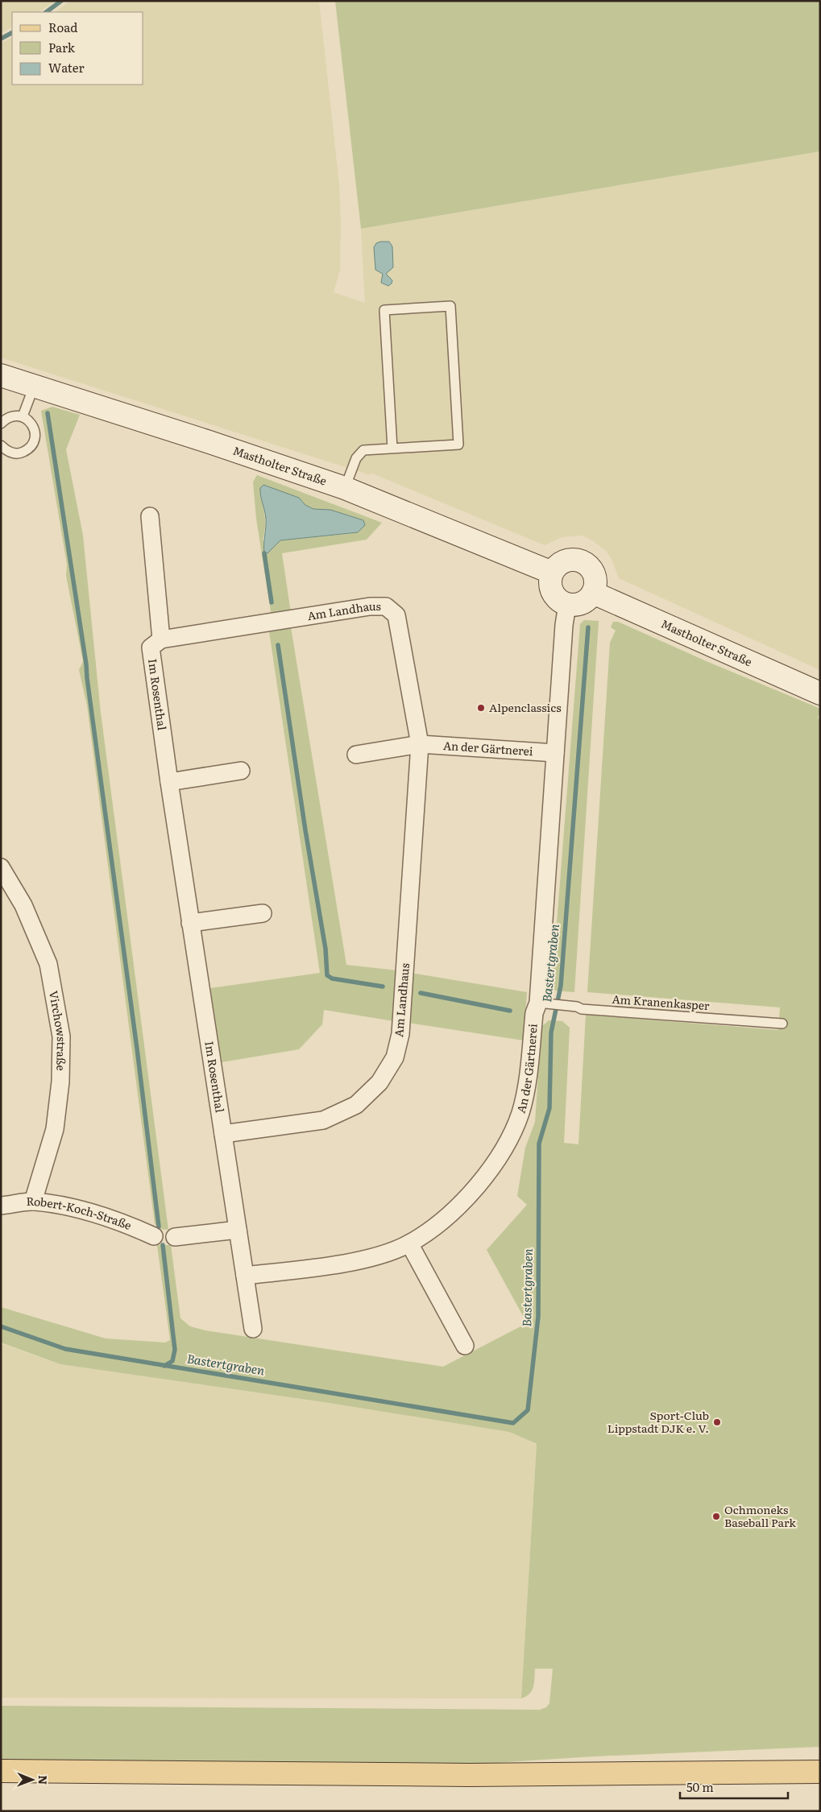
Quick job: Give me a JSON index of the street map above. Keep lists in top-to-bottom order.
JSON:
{
  "streets": {
    "street": [
      "Mastholter Straße",
      "Am Landhaus",
      "Im Rosenthal",
      "An der Gärtnerei",
      "Virchowstraße",
      "Robert-Koch-Straße"
    ],
    "lane": ["Am Kranenkasper"]
  },
  "crossings": [
    ["Mastholter Straße", "An der Gärtnerei"],
    ["Am Landhaus", "Im Rosenthal"],
    ["Am Landhaus", "An der Gärtnerei"],
    ["Im Rosenthal", "An der Gärtnerei"],
    ["An der Gärtnerei", "Am Kranenkasper"],
    ["Virchowstraße", "Robert-Koch-Straße"]
  ],
  "water": ["Bastertgraben"],
  "places": ["Alpenclassics", "Sport-Club Lippstadt DJK e. V.", "Ochmoneks Baseball Park"],
  "legend": ["Road", "Park", "Water"],
  "scale_bar": "50 m",
  "north": "right"
}
